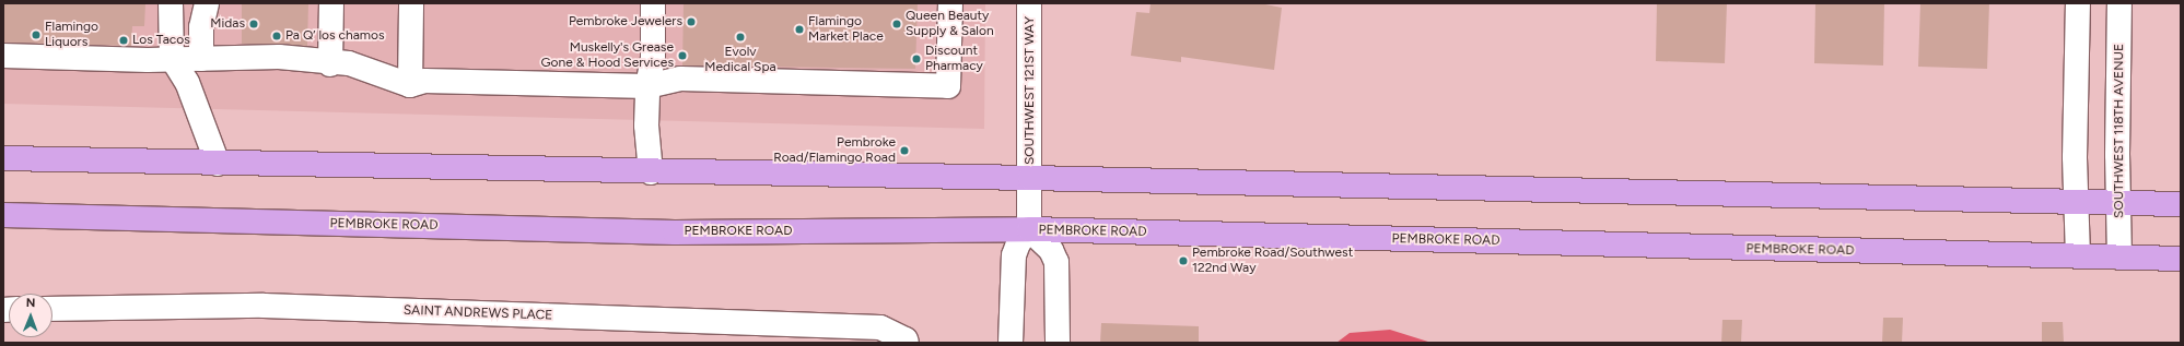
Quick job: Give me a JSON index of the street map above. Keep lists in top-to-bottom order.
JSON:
{
  "streets": {
    "main road": ["PEMBROKE ROAD"],
    "street": ["SOUTHWEST 121ST WAY", "SOUTHWEST 118TH AVENUE", "SAINT ANDREWS PLACE"]
  },
  "crossings": [
    ["SOUTHWEST 121ST WAY", "PEMBROKE ROAD"],
    ["SOUTHWEST 118TH AVENUE", "PEMBROKE ROAD"]
  ],
  "places": [
    "Pembroke Jewelers",
    "Midas",
    "Queen Beauty Supply & Salon",
    "Flamingo Market Place",
    "Flamingo Liquors",
    "Pa Q’ los chamos",
    "Evolv Medical Spa",
    "Los Tacos",
    "Muskelly's Grease Gone & Hood Services",
    "Discount Pharmacy",
    "Pembroke Road/Flamingo Road",
    "Pembroke Road/Southwest 122nd Way"
  ],
  "north": "top"
}
